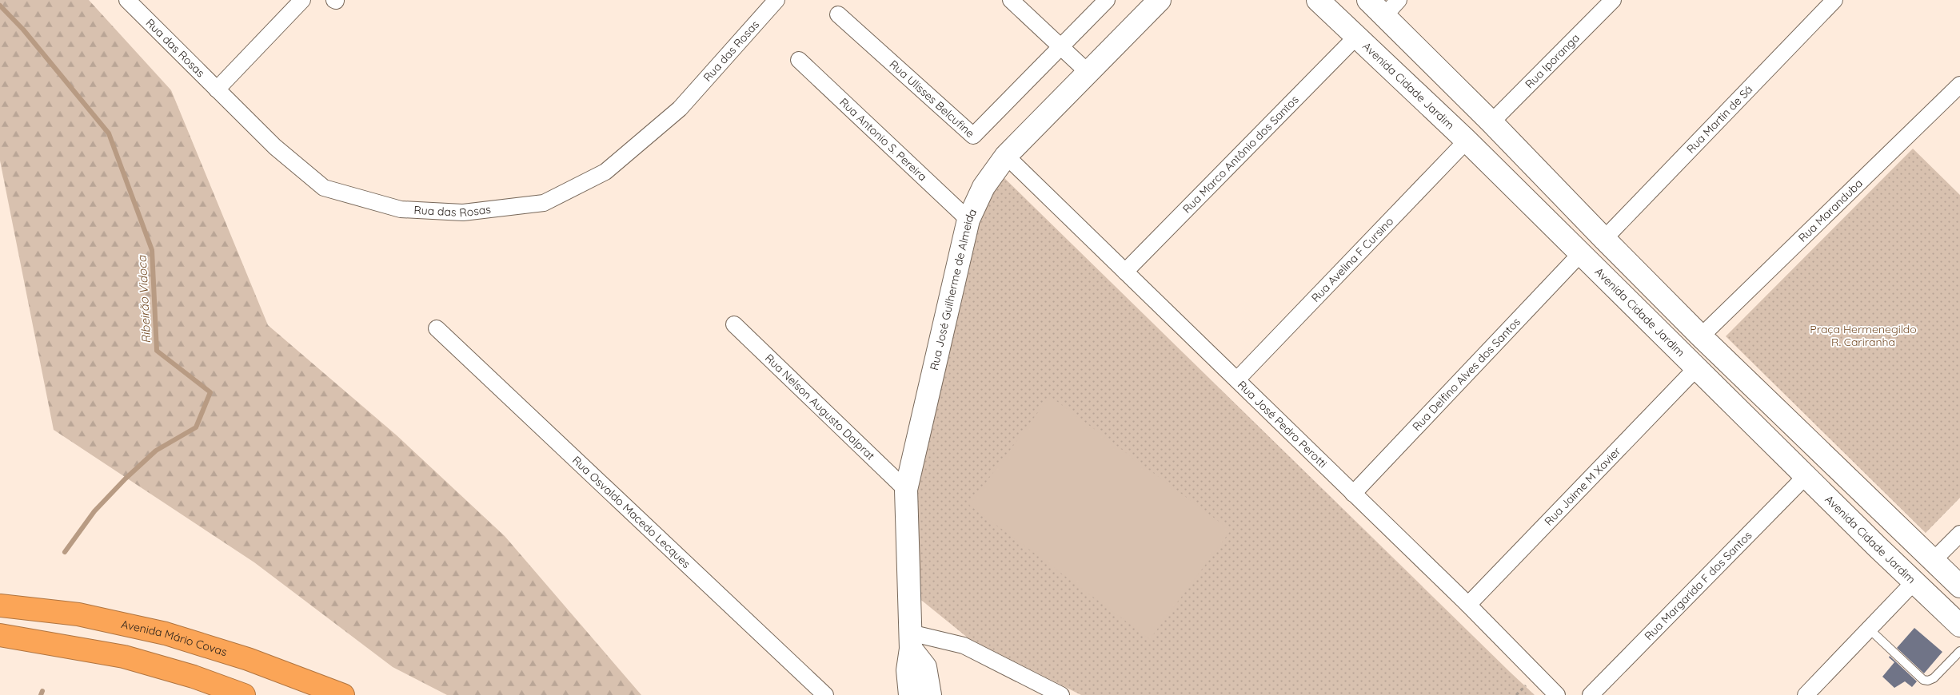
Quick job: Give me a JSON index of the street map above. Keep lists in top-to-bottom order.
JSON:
{
  "streets": {
    "highway": ["Avenida Mário Covas"],
    "main road": ["Avenida Cidade Jardim", "Rua José Guilherme de Almeida"],
    "street": [
      "Rua das Rosas",
      "Rua Iporanga",
      "Rua Ulisses Belcufine",
      "Rua Martin de Sá",
      "Rua Antonio S. Pereira",
      "Rua Marco Antônio dos Santos",
      "Rua Maranduba",
      "Rua Avelina F Cursino",
      "Rua Delfino Alves dos Santos",
      "Rua Nelson Augusto Dalprat",
      "Rua José Pedro Perotti",
      "Rua Jaime M Xavier",
      "Rua Osvaldo Macedo Lecques",
      "Rua Margarida F dos Santos"
    ]
  },
  "crossings": [
    ["Avenida Cidade Jardim", "Rua Marco Antônio dos Santos"],
    ["Avenida Cidade Jardim", "Rua Avelina F Cursino"],
    ["Avenida Cidade Jardim", "Rua Delfino Alves dos Santos"],
    ["Avenida Cidade Jardim", "Rua Jaime M Xavier"],
    ["Avenida Cidade Jardim", "Rua Margarida F dos Santos"],
    ["Rua Antonio S. Pereira", "Rua José Guilherme de Almeida"],
    ["Rua Marco Antônio dos Santos", "Rua José Pedro Perotti"],
    ["Rua Avelina F Cursino", "Rua José Pedro Perotti"],
    ["Rua José Guilherme de Almeida", "Rua Nelson Augusto Dalprat"],
    ["Rua José Guilherme de Almeida", "Rua José Pedro Perotti"],
    ["Rua Delfino Alves dos Santos", "Rua José Pedro Perotti"],
    ["Rua José Pedro Perotti", "Rua Jaime M Xavier"]
  ],
  "water": ["Ribeirão Vidoca"],
  "parks": ["Praça Hermenegildo R. Cariranha"]
}
